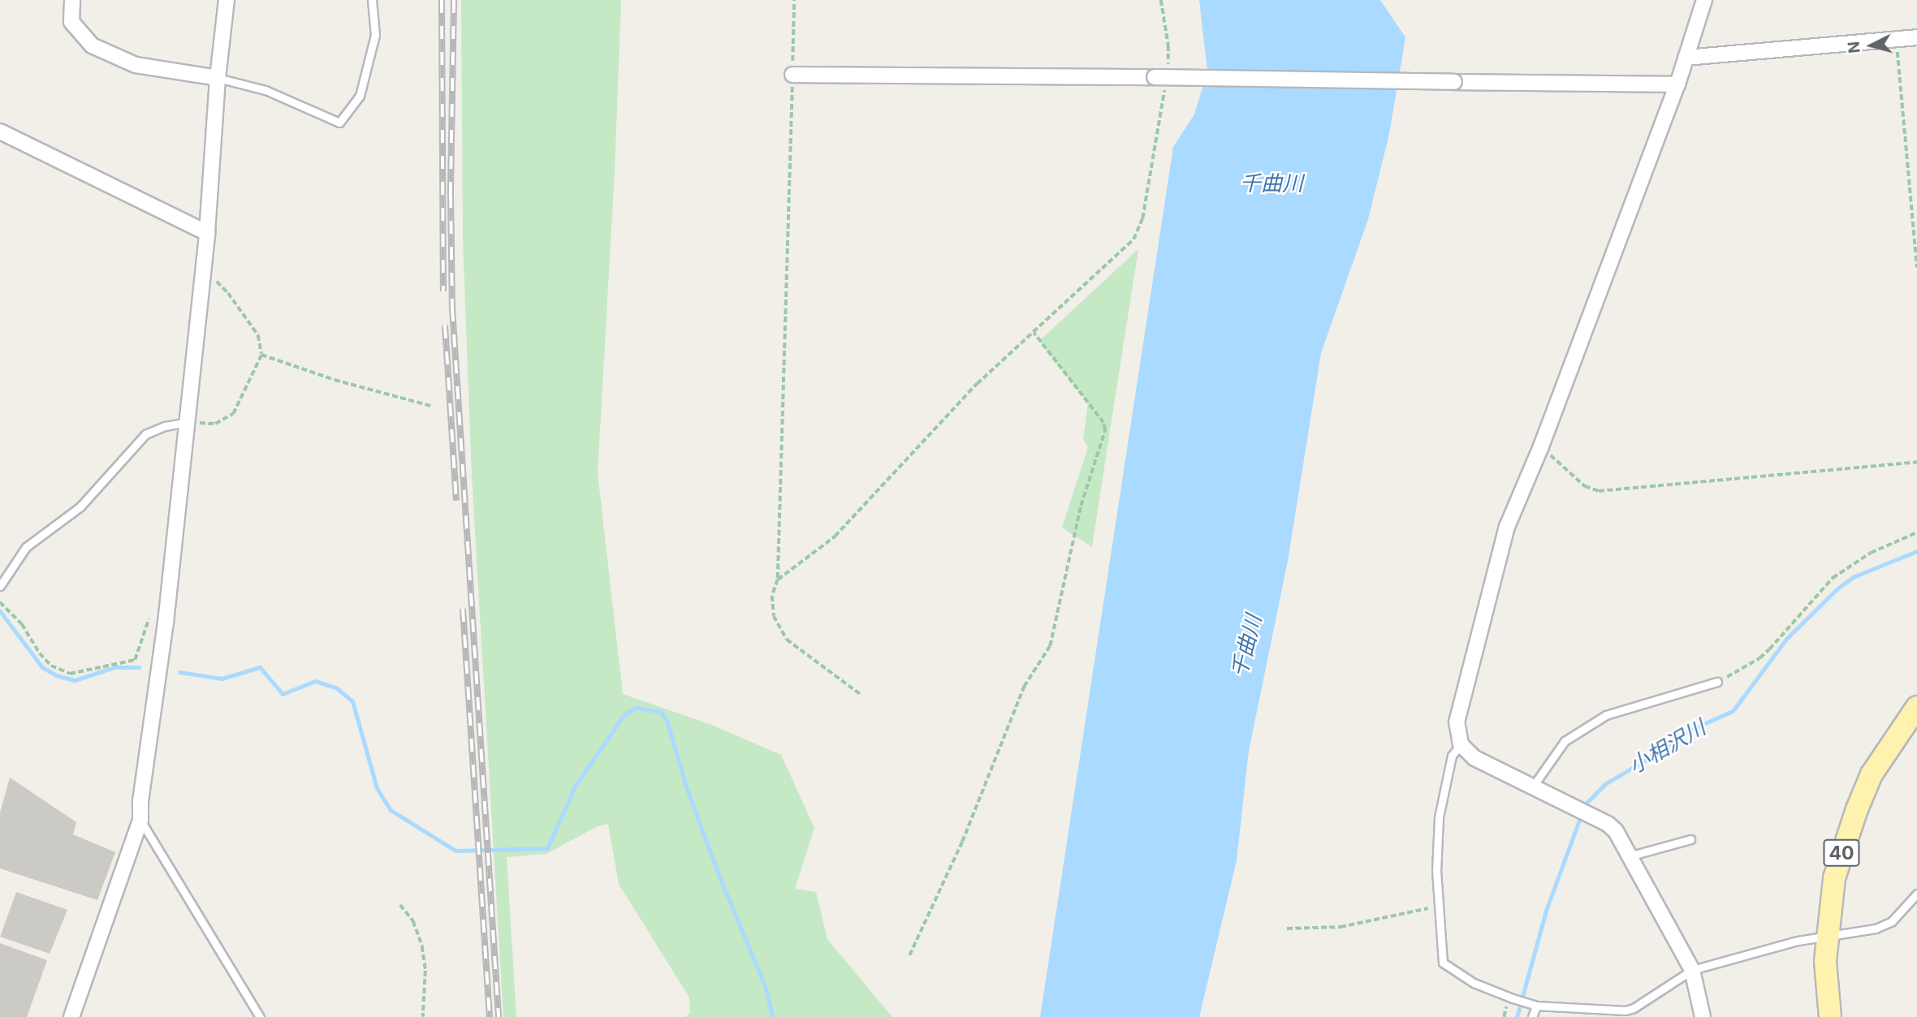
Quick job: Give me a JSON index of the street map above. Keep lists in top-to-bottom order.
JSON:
{
  "streets": {
    "main road": ["40"]
  },
  "water": ["千曲川", "小相沢川"],
  "north": "left"
}
